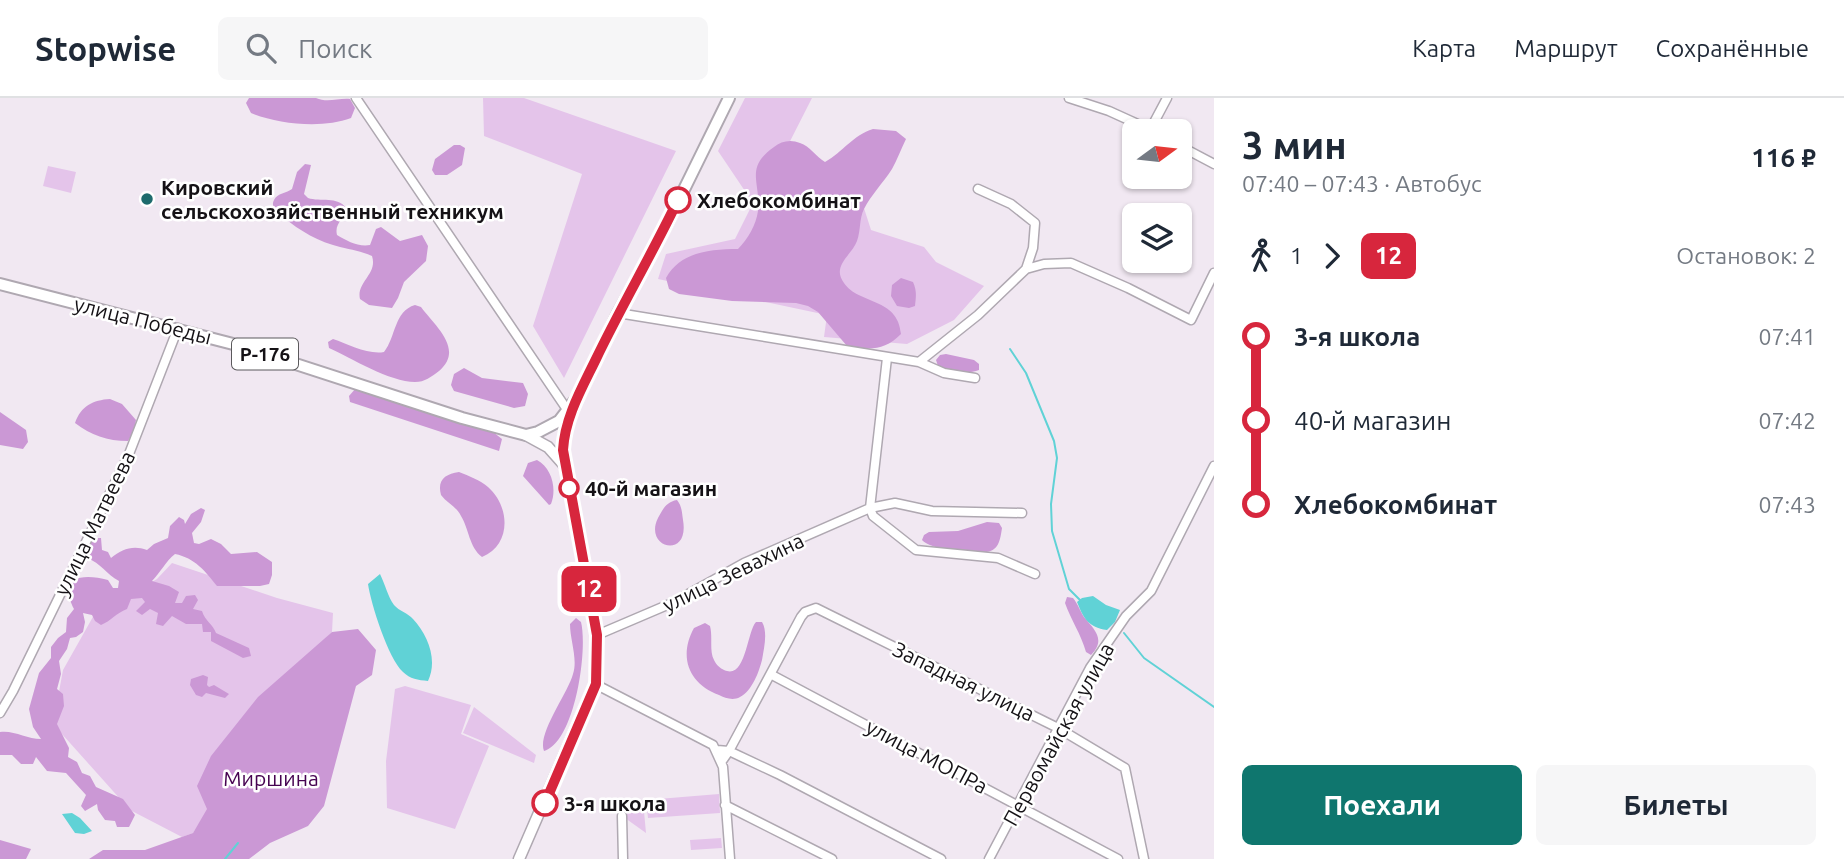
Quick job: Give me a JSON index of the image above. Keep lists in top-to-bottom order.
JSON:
{
  "streets": {
    "highway": ["улица Победы", "Р-176"],
    "street": [
      "улица Матвеева",
      "улица Зевахина",
      "Западная улица",
      "Первомайская улица",
      "улица МОПРа"
    ]
  },
  "crossings": [
    ["улица Победы", "улица Матвеева"],
    ["Западная улица", "Первомайская улица"],
    ["Западная улица", "улица МОПРа"],
    ["Первомайская улица", "улица МОПРа"]
  ],
  "parks": ["Миршина"],
  "places": [
    "Кировский сельскохозяйственный техникум",
    "Хлебокомбинат",
    "40-й магазин",
    "3-я школа"
  ],
  "lines": ["bus line 12"],
  "north": "right",
  "page": {
    "header": "Stopwise",
    "search": "Поиск",
    "nav": ["Карта", "Маршрут", "Сохранённые"],
    "on_map": "12",
    "heading": ["3 мин", "07:40 – 07:43 · Автобус", "116 ₽"],
    "legs": ["1", "12", "Остановок: 2"],
    "list": [
      {
        "name": "3-я школа",
        "value": "07:41"
      },
      {
        "name": "40-й магазин",
        "value": "07:42"
      },
      {
        "name": "Хлебокомбинат",
        "value": "07:43"
      }
    ],
    "buttons": ["Поехали", "Билеты"]
  }
}
